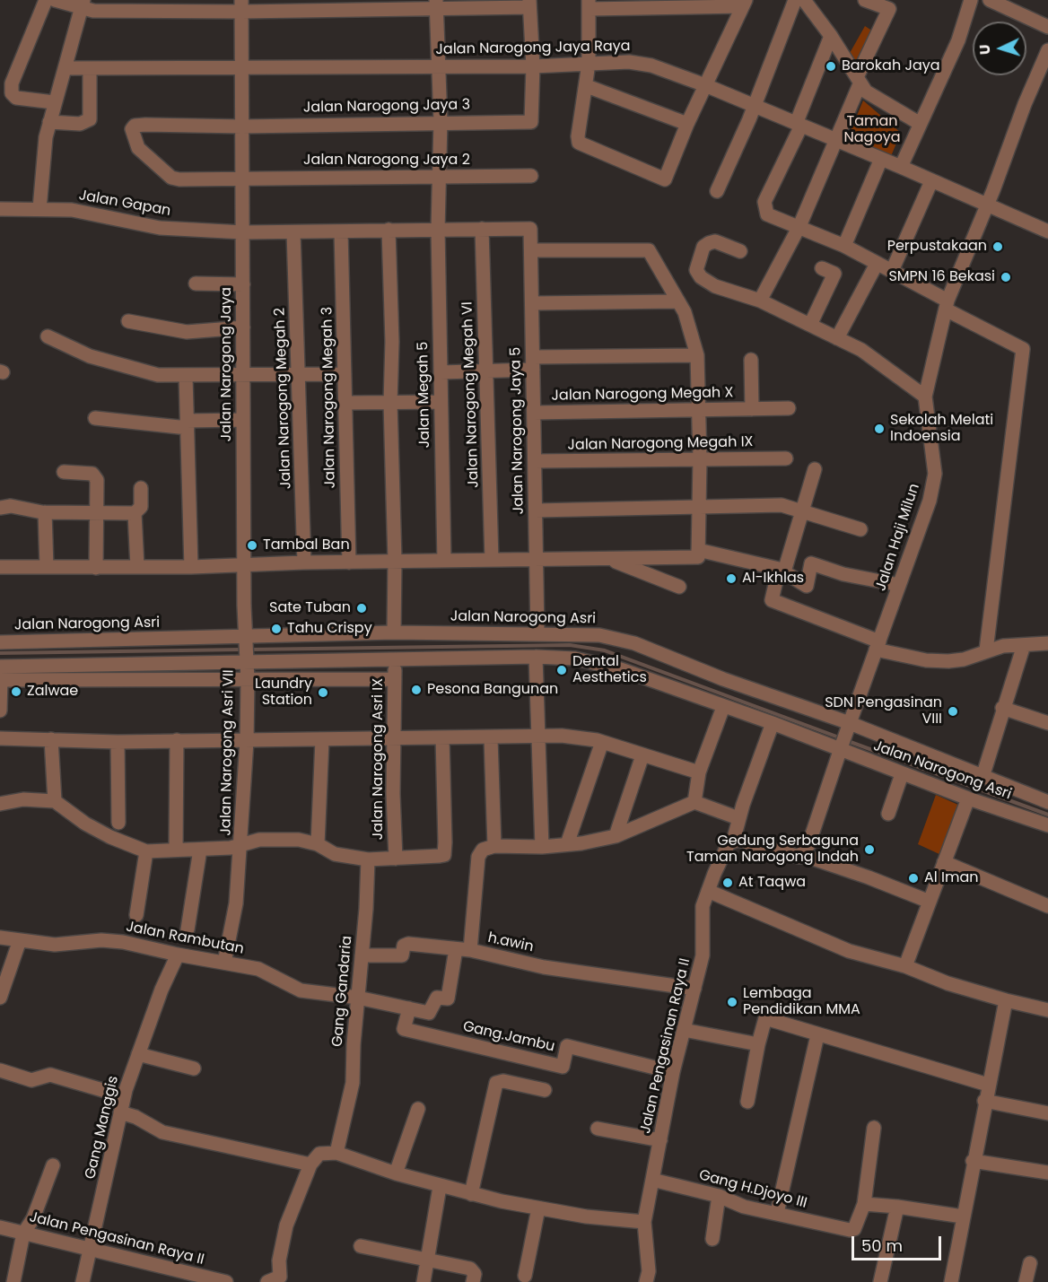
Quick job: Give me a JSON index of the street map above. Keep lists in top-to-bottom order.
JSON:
{
  "streets": {
    "street": [
      "Jalan Narogong Jaya Raya",
      "Jalan Narogong Jaya 3",
      "Jalan Narogong Jaya 2",
      "Jalan Gapan",
      "Jalan Narogong Jaya",
      "Jalan Megah 5",
      "Jalan Narogong Megah VI",
      "Jalan Narogong Megah X",
      "Jalan Narogong Megah 3",
      "Jalan Narogong Megah 2",
      "Jalan Narogong Jaya 5",
      "Jalan Narogong Megah IX",
      "Jalan Haji Milun",
      "Jalan Narogong Asri",
      "Jalan Narogong Asri VII",
      "Jalan Narogong Asri IX",
      "Jalan Rambutan",
      "h.awin",
      "Gang Gandaria",
      "Gang.Jambu",
      "Jalan Pengasinan Raya II",
      "Gang Manggis",
      "Gang H.Djoyo III"
    ]
  },
  "crossings": [
    ["Jalan Narogong Jaya Raya", "Jalan Narogong Jaya 3"],
    ["Jalan Narogong Jaya Raya", "Jalan Narogong Jaya"],
    ["Jalan Narogong Jaya Raya", "Jalan Megah 5"],
    ["Jalan Narogong Jaya Raya", "Jalan Haji Milun"],
    ["Jalan Narogong Jaya 3", "Jalan Narogong Jaya 2"],
    ["Jalan Narogong Jaya 3", "Jalan Narogong Jaya"],
    ["Jalan Narogong Jaya 3", "Jalan Megah 5"],
    ["Jalan Narogong Jaya 2", "Jalan Narogong Jaya"],
    ["Jalan Narogong Jaya 2", "Jalan Megah 5"],
    ["Jalan Gapan", "Jalan Narogong Jaya"],
    ["Jalan Gapan", "Jalan Megah 5"],
    ["Jalan Gapan", "Jalan Narogong Megah VI"],
    ["Jalan Gapan", "Jalan Narogong Megah 3"],
    ["Jalan Gapan", "Jalan Narogong Megah 2"],
    ["Jalan Gapan", "Jalan Narogong Jaya 5"],
    ["Jalan Narogong Jaya", "Jalan Narogong Asri"],
    ["Jalan Narogong Jaya", "Jalan Narogong Asri VII"],
    ["Jalan Narogong Megah X", "Jalan Narogong Jaya 5"],
    ["Jalan Narogong Jaya 5", "Jalan Narogong Megah IX"],
    ["Jalan Narogong Jaya 5", "Jalan Narogong Asri"],
    ["Jalan Haji Milun", "Jalan Narogong Asri"],
    ["Jalan Narogong Asri", "Jalan Narogong Asri VII"],
    ["Jalan Narogong Asri", "Jalan Narogong Asri IX"],
    ["Jalan Narogong Asri", "Jalan Pengasinan Raya II"],
    ["Jalan Narogong Asri VII", "Jalan Rambutan"],
    ["Jalan Rambutan", "h.awin"],
    ["Jalan Rambutan", "Gang Gandaria"],
    ["Jalan Rambutan", "Gang.Jambu"],
    ["Jalan Rambutan", "Gang Manggis"],
    ["h.awin", "Gang Gandaria"],
    ["h.awin", "Jalan Pengasinan Raya II"],
    ["Gang.Jambu", "Jalan Pengasinan Raya II"],
    ["Jalan Pengasinan Raya II", "Gang Manggis"],
    ["Jalan Pengasinan Raya II", "Gang H.Djoyo III"]
  ],
  "parks": ["Taman Nagoya"],
  "places": [
    "Barokah Jaya",
    "Perpustakaan",
    "SMPN 16 Bekasi",
    "Sekolah Melati Indoensia",
    "Tambal Ban",
    "Al-Ikhlas",
    "Sate Tuban",
    "Tahu Crispy",
    "Dental Aesthetics",
    "Pesona Bangunan",
    "Zalwae",
    "Laundry Station",
    "SDN Pengasinan VIII",
    "Gedung Serbaguna Taman Narogong Indah",
    "Al Iman",
    "At Taqwa",
    "Lembaga Pendidikan MMA"
  ],
  "scale_bar": "50 m",
  "north": "left"
}
